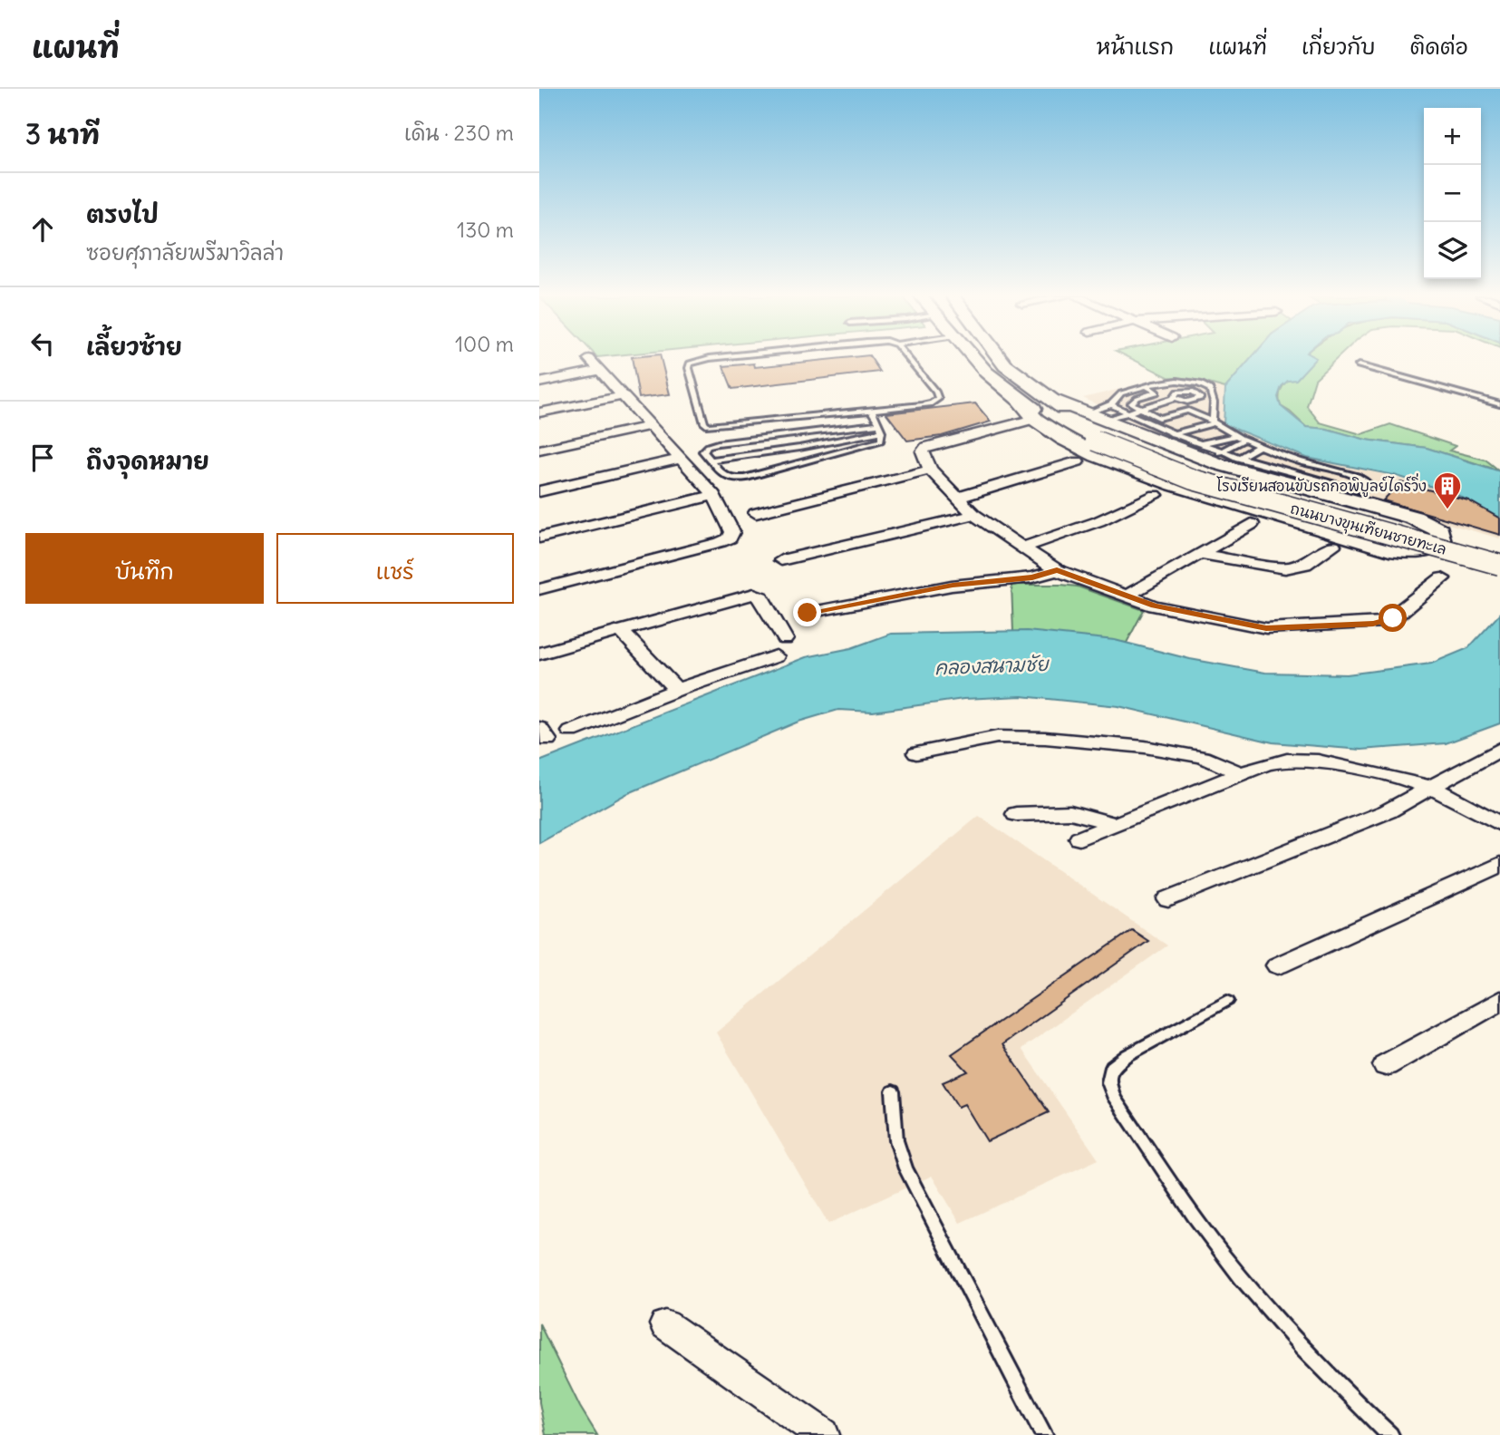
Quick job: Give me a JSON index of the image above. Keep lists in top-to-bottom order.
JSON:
{
  "streets": {
    "main road": ["ถนนบางขุนเทียนชายทะเล"]
  },
  "water": ["คลองสนามชัย"],
  "places": {
    "building": ["โรงเรียนสอนขับรถกอพิบูลย์ไดร์วิ่ง"]
  },
  "page": {
    "header": "แผนที่",
    "nav": [
      "หน้าแรก",
      "แผนที่",
      "เกี่ยวกับ",
      "ติดต่อ"
    ],
    "heading": ["3 นาที", "เดิน · 230 m"],
    "map_buttons": ["+", "−"],
    "list": [
      ["ตรงไป", "ซอยศุภาลัยพรีมาวิลล่า", "130 m"],
      ["เลี้ยวซ้าย", "100 m"],
      "ถึงจุดหมาย"
    ],
    "buttons": ["บันทึก", "แชร์"]
  }
}
